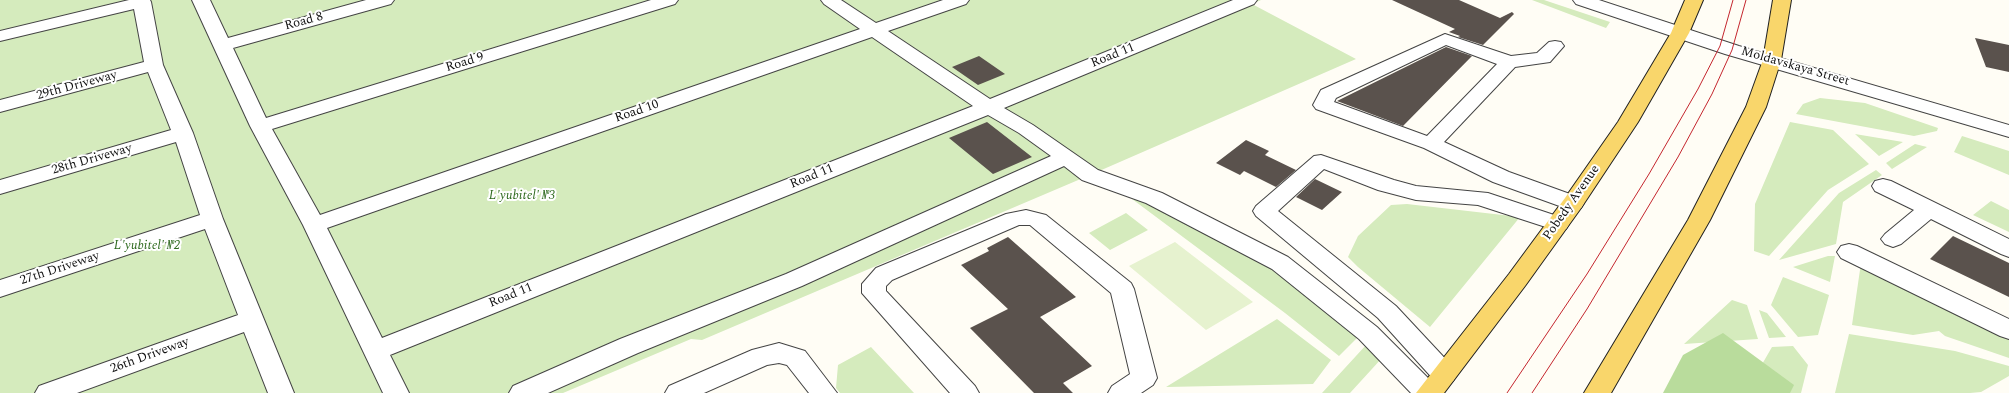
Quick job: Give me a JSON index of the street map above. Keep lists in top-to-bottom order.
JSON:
{
  "streets": {
    "main road": ["Pobedy Avenue"],
    "street": [
      "Road 8",
      "Road 11",
      "Road 9",
      "Moldavskaya Street",
      "29th Driveway",
      "Road 10",
      "28th Driveway",
      "27th Driveway",
      "26th Driveway"
    ]
  },
  "crossings": [
    ["Moldavskaya Street", "Pobedy Avenue"]
  ],
  "parks": ["L'yubitel' №3", "L'yubitel' №2"]
}
